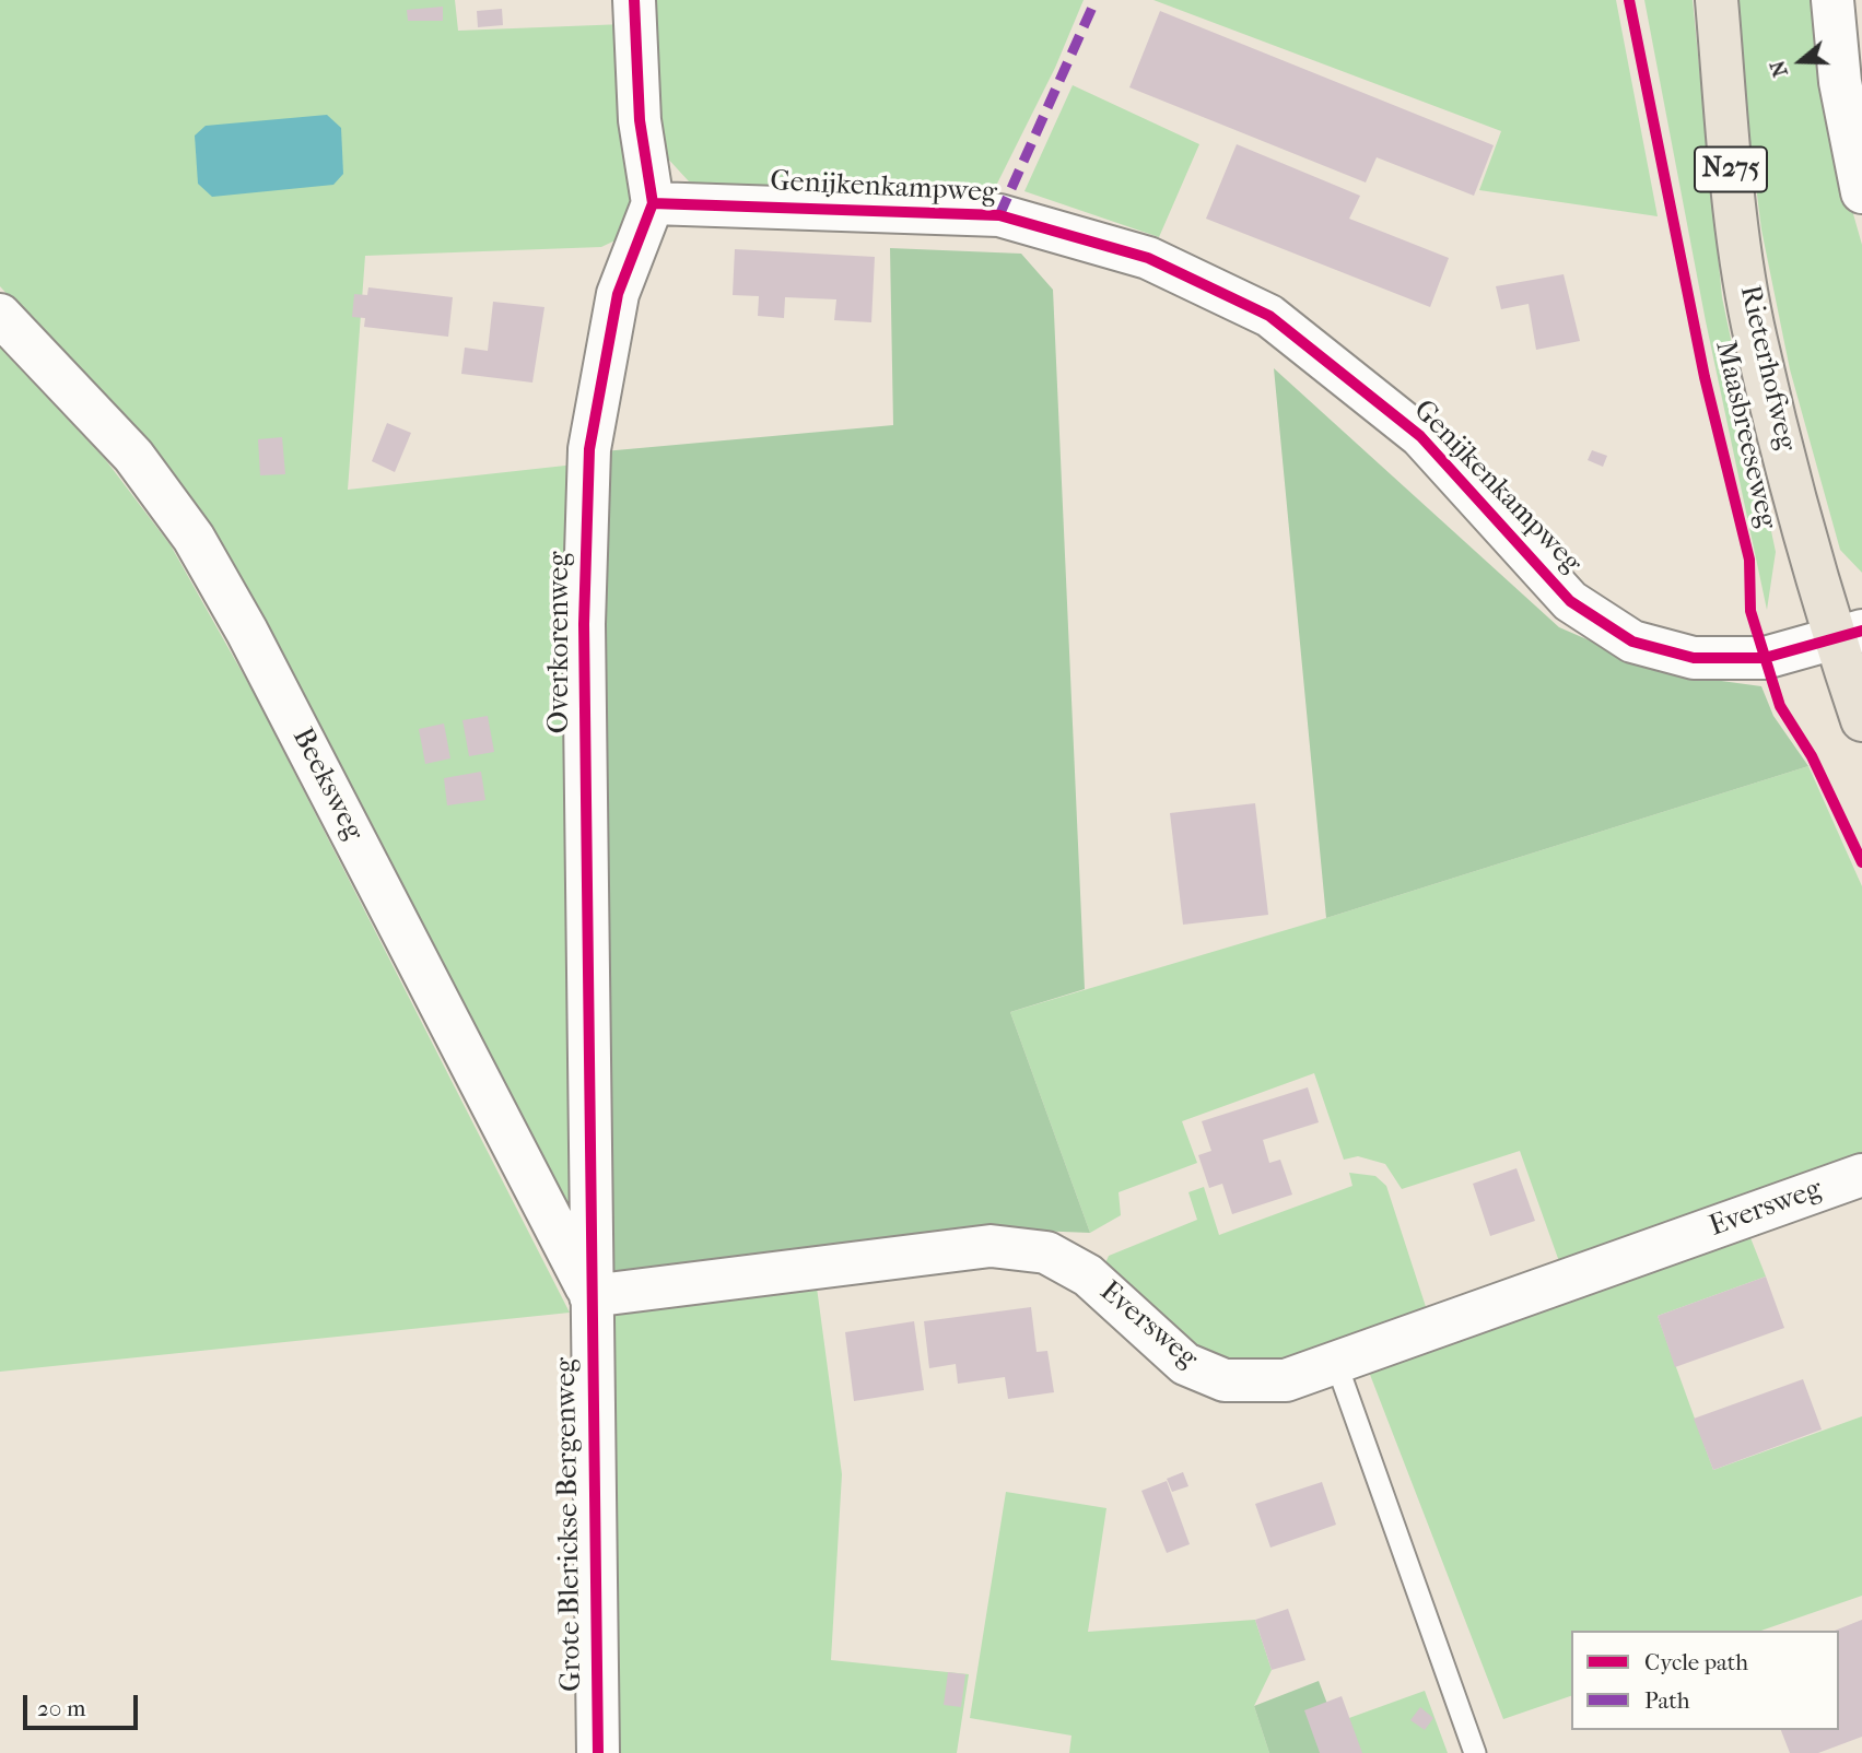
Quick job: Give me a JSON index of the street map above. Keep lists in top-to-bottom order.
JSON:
{
  "streets": {
    "main road": ["N275", "Rieterhofweg"],
    "street": [
      "Genijkenkampweg",
      "Overkorenweg",
      "Beeksweg",
      "Eversweg",
      "Grote Blerickse Bergenweg"
    ],
    "cycle path": ["Maasbreeseweg"]
  },
  "crossings": [
    ["N275", "Genijkenkampweg"],
    ["N275", "Rieterhofweg"],
    ["Genijkenkampweg", "Rieterhofweg"],
    ["Genijkenkampweg", "Overkorenweg"],
    ["Overkorenweg", "Beeksweg"],
    ["Overkorenweg", "Eversweg"],
    ["Overkorenweg", "Grote Blerickse Bergenweg"],
    ["Beeksweg", "Eversweg"],
    ["Beeksweg", "Grote Blerickse Bergenweg"],
    ["Eversweg", "Grote Blerickse Bergenweg"]
  ],
  "legend": ["Cycle path", "Path"],
  "scale_bar": "20 m",
  "north": "left"
}
